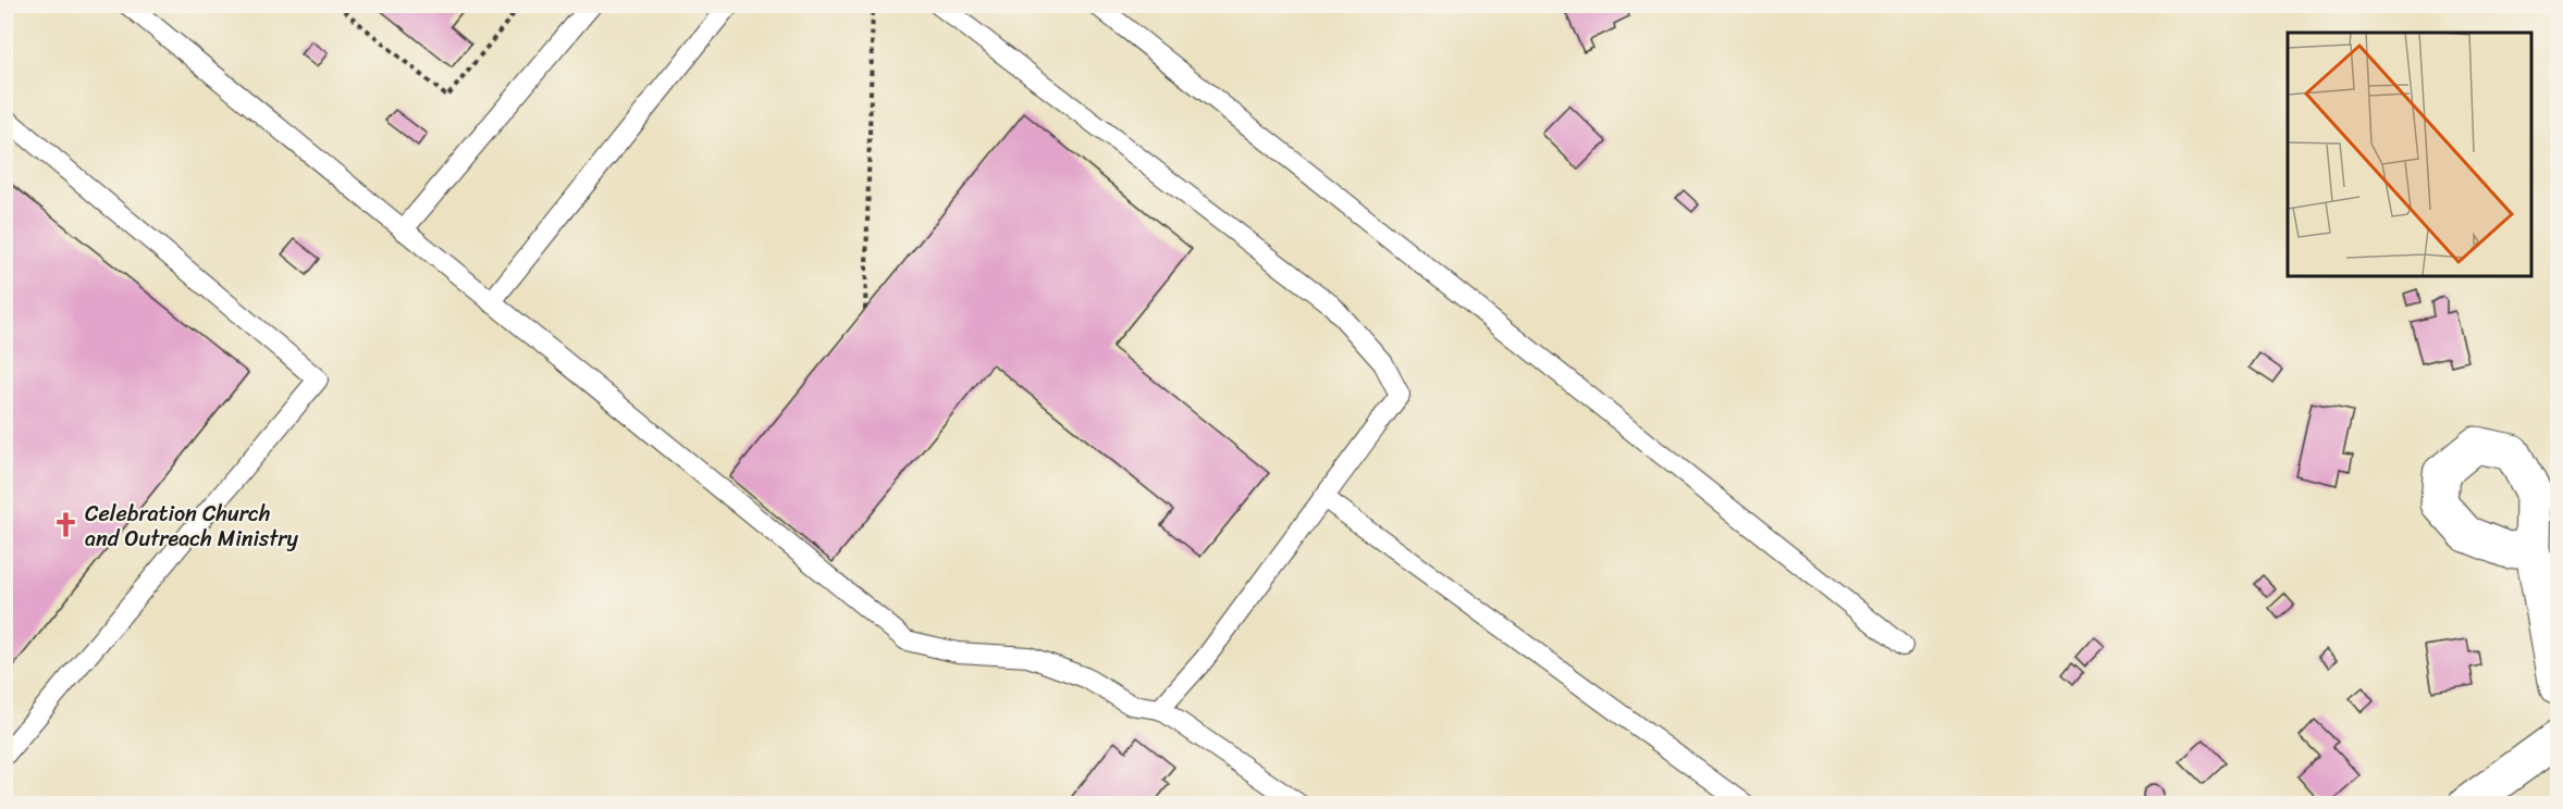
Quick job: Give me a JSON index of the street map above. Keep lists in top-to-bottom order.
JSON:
{
  "places": {
    "church": ["Celebration Church and Outreach Ministry"]
  }
}
